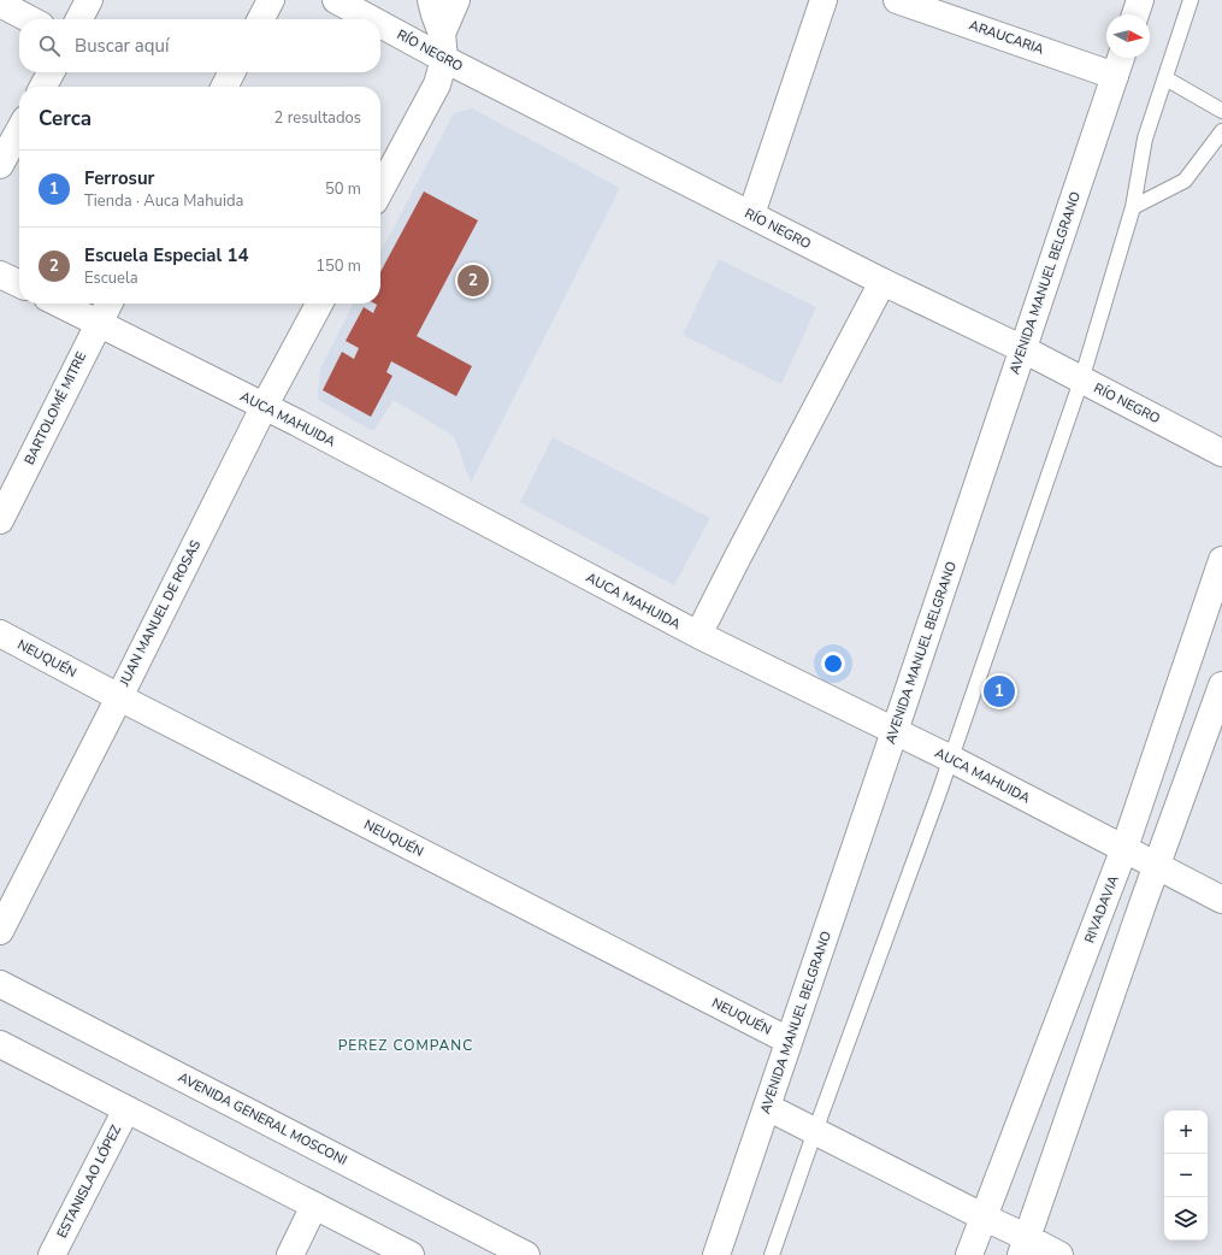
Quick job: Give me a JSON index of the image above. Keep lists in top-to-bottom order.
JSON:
{
  "streets": {
    "street": [
      "ARAUCARIA",
      "RÍO NEGRO",
      "AVENIDA MANUEL BELGRANO",
      "BARTOLOMÉ MITRE",
      "AUCA MAHUIDA",
      "JUAN MANUEL DE ROSAS",
      "NEUQUÉN",
      "RIVADAVIA",
      "AVENIDA GENERAL MOSCONI",
      "ESTANISLAO LÓPEZ"
    ]
  },
  "crossings": [
    ["ARAUCARIA", "AVENIDA MANUEL BELGRANO"],
    ["RÍO NEGRO", "AVENIDA MANUEL BELGRANO"],
    ["AVENIDA MANUEL BELGRANO", "AUCA MAHUIDA"],
    ["AVENIDA MANUEL BELGRANO", "NEUQUÉN"],
    ["BARTOLOMÉ MITRE", "AUCA MAHUIDA"],
    ["AUCA MAHUIDA", "JUAN MANUEL DE ROSAS"],
    ["AUCA MAHUIDA", "RIVADAVIA"],
    ["JUAN MANUEL DE ROSAS", "NEUQUÉN"]
  ],
  "districts": ["PEREZ COMPANC"],
  "north": "right",
  "page": {
    "search": "Buscar aquí",
    "heading": ["Cerca", "2 resultados"],
    "list": [
      {
        "mark": "1",
        "name": "Ferrosur",
        "note": "Tienda · Auca Mahuida",
        "value": "50 m"
      },
      {
        "mark": "2",
        "name": "Escuela Especial 14",
        "note": "Escuela",
        "value": "150 m"
      }
    ],
    "pins": ["2", "1"],
    "map_buttons": ["+", "−"]
  }
}
